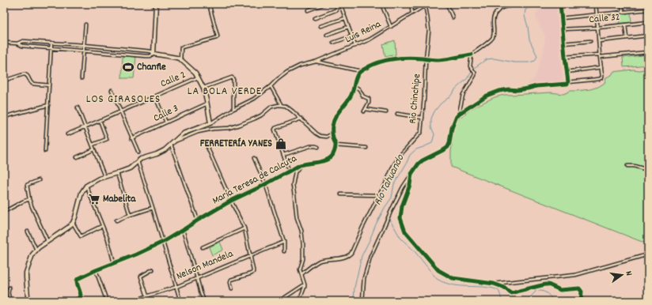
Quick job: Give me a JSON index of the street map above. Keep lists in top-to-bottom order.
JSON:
{
  "streets": {
    "street": [
      "Calle 32",
      "Luis Reina",
      "Calle 2",
      "Rio Chinchipe",
      "Calle 3",
      "María Teresa de Calcuta",
      "Nelson Mandela"
    ]
  },
  "crossings": [
    ["Luis Reina", "Rio Chinchipe"]
  ],
  "districts": ["LA BOLA VERDE", "LOS GIRASOLES"],
  "water": ["Río Tahuando"],
  "places": {
    "sports": ["Chanfle"],
    "shop": ["FERRETERÍA YANES"],
    "supermarket": ["Mabelita"]
  },
  "north": "right"
}
